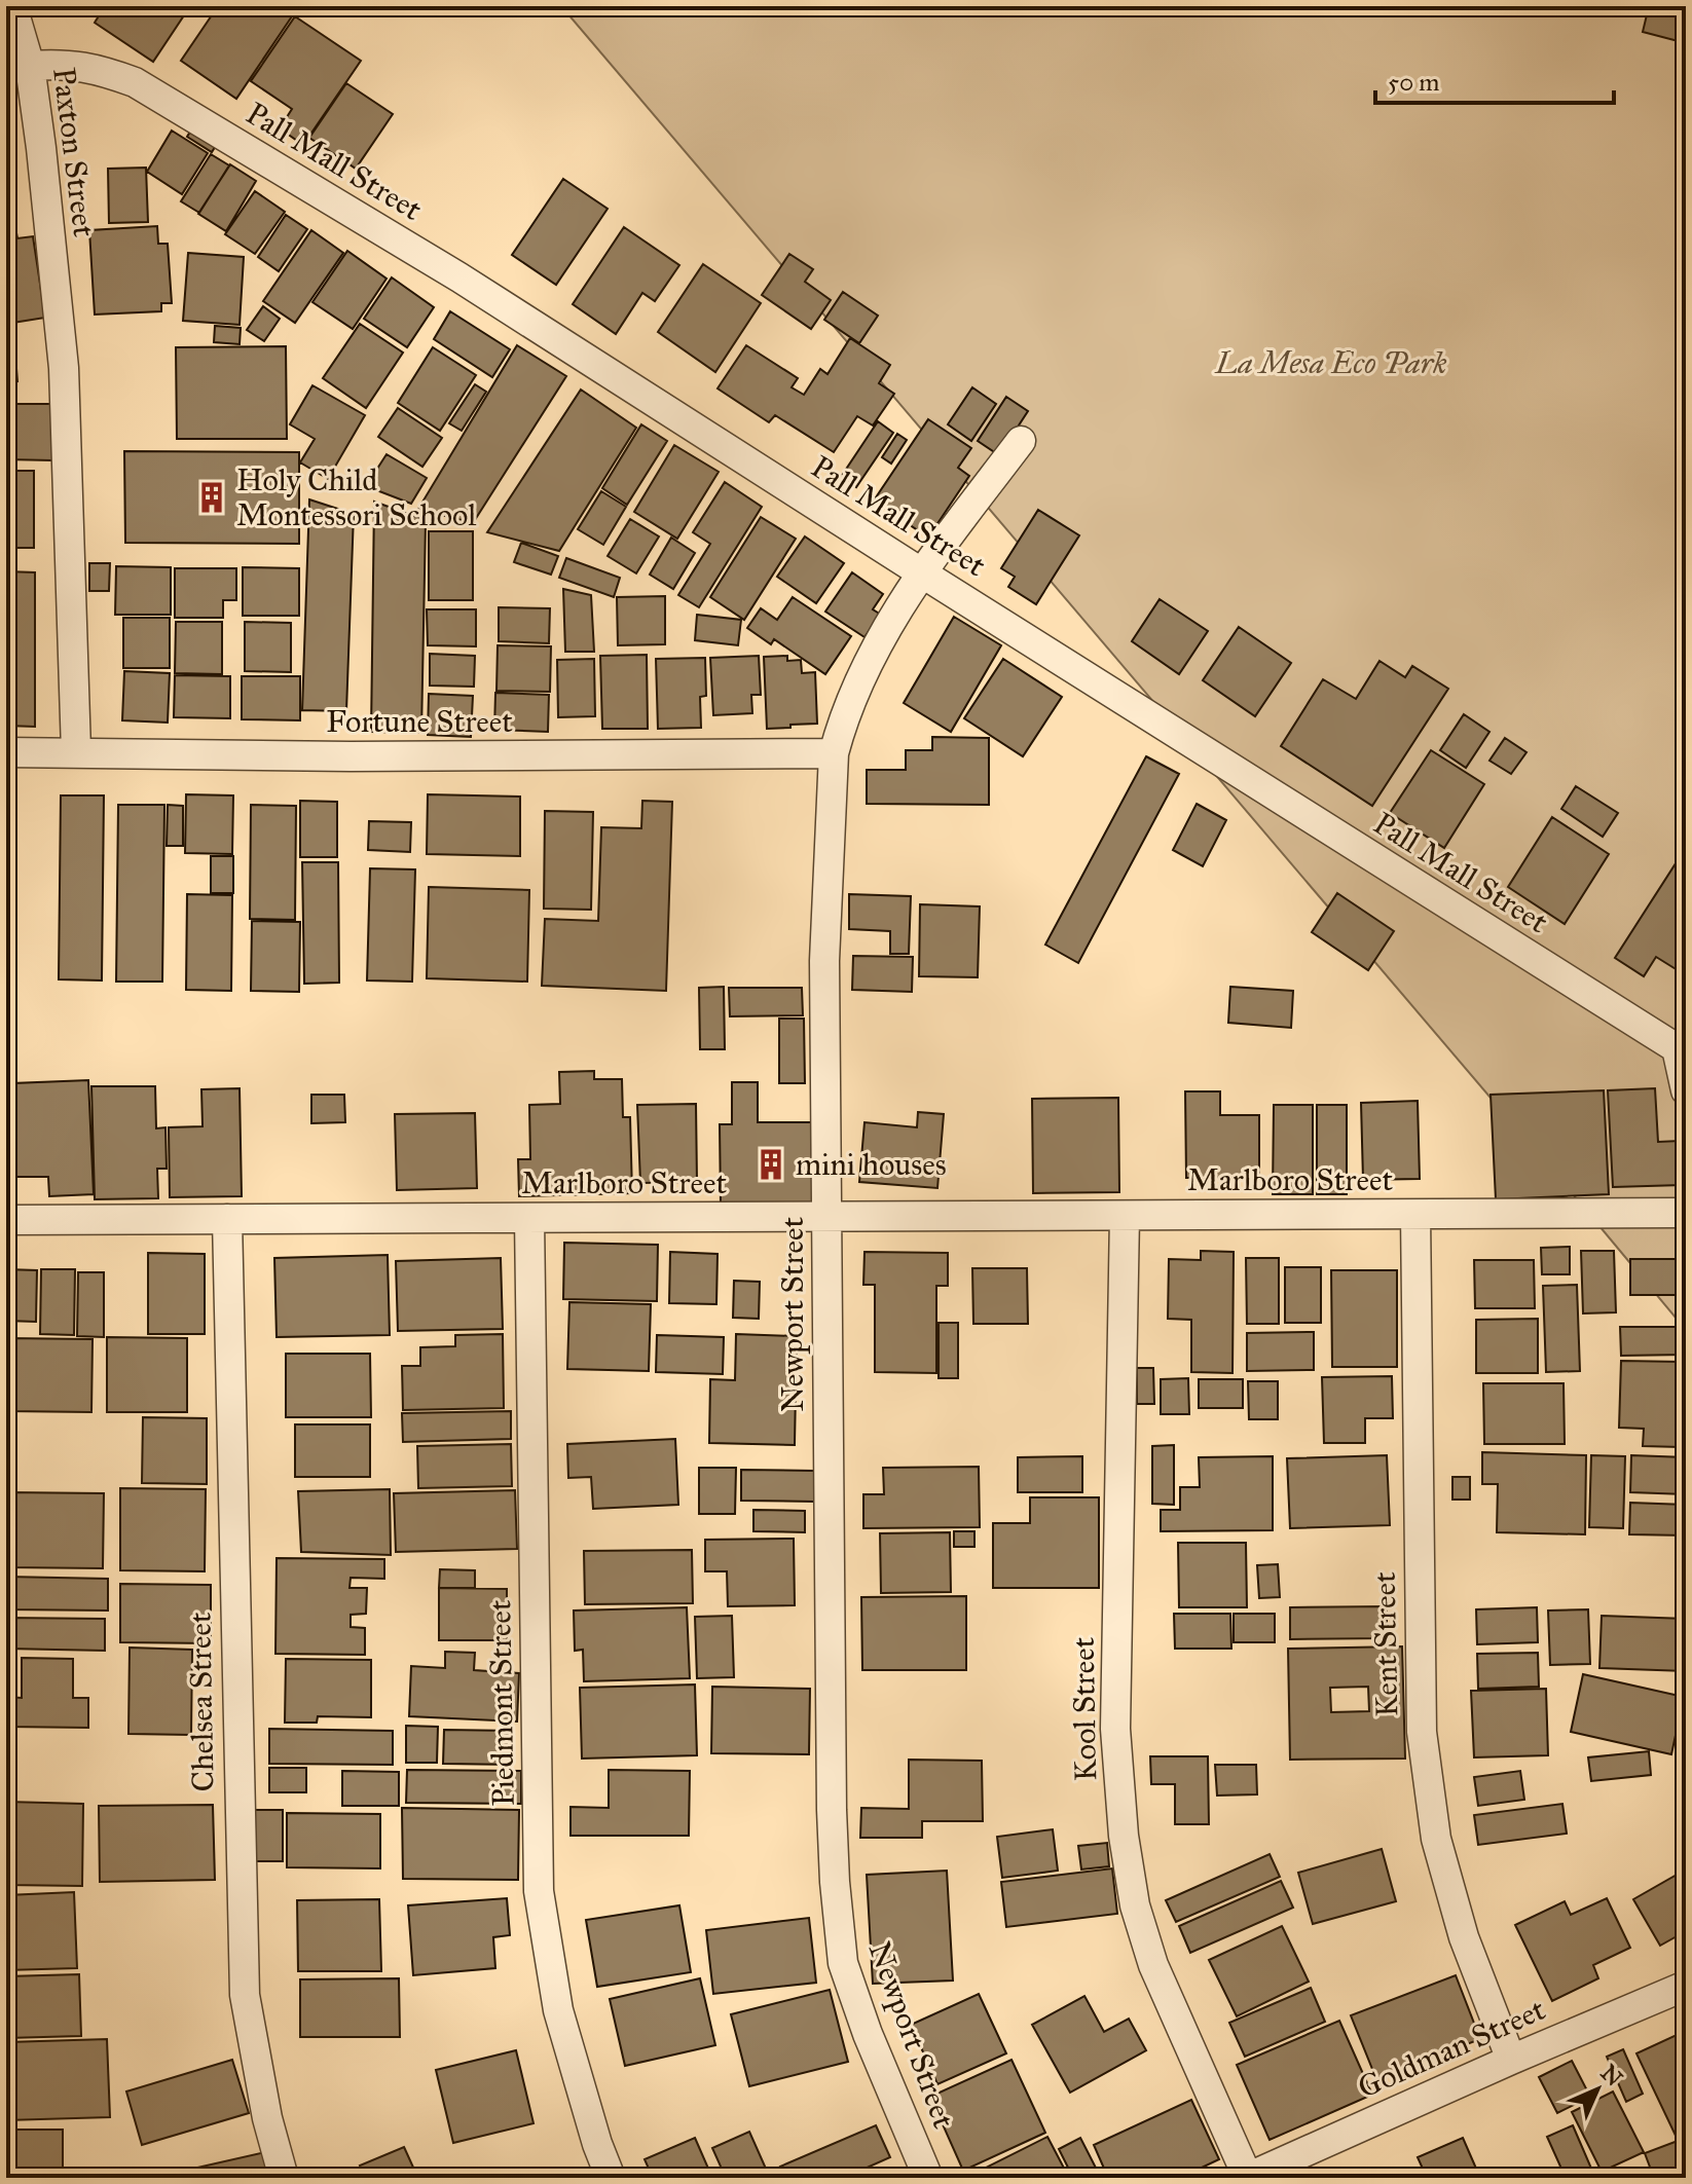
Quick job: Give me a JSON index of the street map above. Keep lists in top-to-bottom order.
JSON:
{
  "streets": {
    "street": [
      "Paxton Street",
      "Pall Mall Street",
      "Fortune Street",
      "Marlboro Street",
      "Newport Street",
      "Kent Street",
      "Chelsea Street",
      "Piedmont Street",
      "Kool Street",
      "Goldman Street"
    ]
  },
  "crossings": [
    ["Paxton Street", "Pall Mall Street"],
    ["Paxton Street", "Fortune Street"],
    ["Pall Mall Street", "Newport Street"],
    ["Fortune Street", "Newport Street"],
    ["Marlboro Street", "Newport Street"],
    ["Marlboro Street", "Kent Street"],
    ["Marlboro Street", "Chelsea Street"],
    ["Marlboro Street", "Piedmont Street"],
    ["Marlboro Street", "Kool Street"],
    ["Kent Street", "Goldman Street"],
    ["Kool Street", "Goldman Street"]
  ],
  "parks": ["La Mesa Eco Park"],
  "places": {
    "building": ["Holy Child Montessori School", "mini houses"]
  },
  "scale_bar": "50 m",
  "north": "top right"
}
